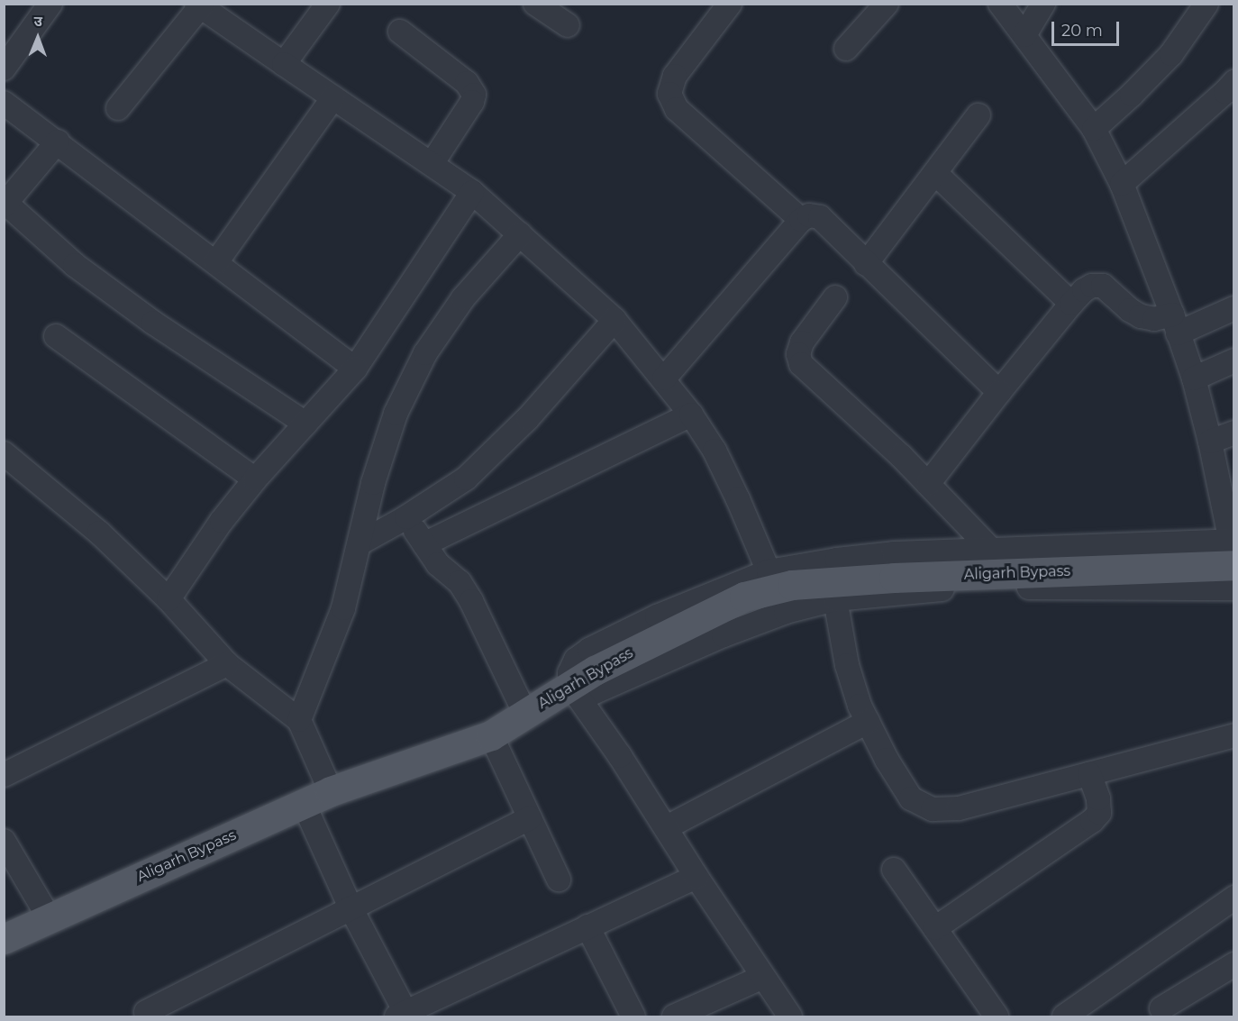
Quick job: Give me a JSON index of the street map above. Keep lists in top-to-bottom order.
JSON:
{
  "streets": {
    "main road": ["Aligarh Bypass"]
  },
  "scale_bar": "20 m",
  "north": "top"
}
